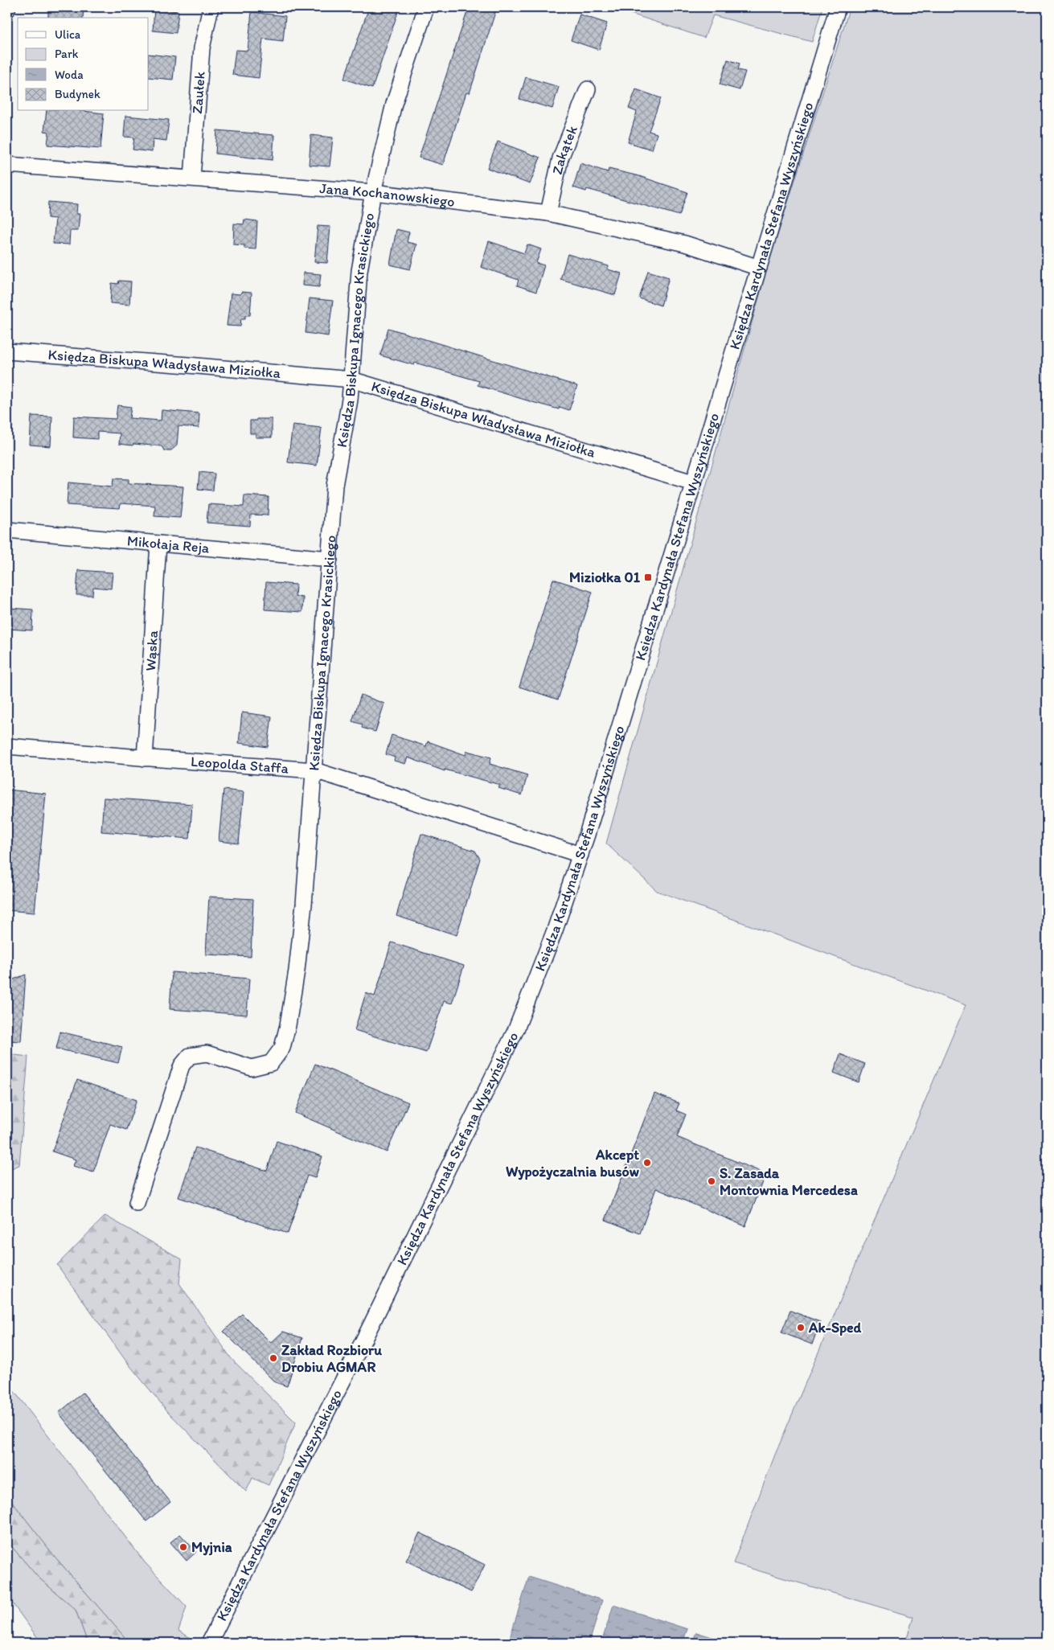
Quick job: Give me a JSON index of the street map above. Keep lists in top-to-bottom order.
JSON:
{
  "streets": {
    "street": [
      "Zaułek",
      "Zakątek",
      "Jana Kochanowskiego",
      "Księdza Kardynała Stefana Wyszyńskiego",
      "Księdza Biskupa Ignacego Krasickiego",
      "Księdza Biskupa Władysława Miziołka",
      "Mikołaja Reja",
      "Wąska",
      "Leopolda Staffa"
    ]
  },
  "crossings": [
    ["Zaułek", "Jana Kochanowskiego"],
    ["Zakątek", "Jana Kochanowskiego"],
    ["Jana Kochanowskiego", "Księdza Kardynała Stefana Wyszyńskiego"],
    ["Jana Kochanowskiego", "Księdza Biskupa Ignacego Krasickiego"],
    ["Księdza Kardynała Stefana Wyszyńskiego", "Księdza Biskupa Władysława Miziołka"],
    ["Księdza Kardynała Stefana Wyszyńskiego", "Leopolda Staffa"],
    ["Księdza Biskupa Ignacego Krasickiego", "Księdza Biskupa Władysława Miziołka"],
    ["Księdza Biskupa Ignacego Krasickiego", "Mikołaja Reja"],
    ["Księdza Biskupa Ignacego Krasickiego", "Leopolda Staffa"],
    ["Mikołaja Reja", "Wąska"],
    ["Wąska", "Leopolda Staffa"]
  ],
  "places": {
    "transit": ["Miziołka 01"],
    "other": [
      "Akcept Wypożyczalnia busów",
      "S. Zasada Montownia Mercedesa",
      "Ak-Sped",
      "Zakład Rozbioru Drobiu AGMAR",
      "Myjnia"
    ]
  },
  "legend": [
    "Ulica",
    "Park",
    "Woda",
    "Budynek"
  ]
}
